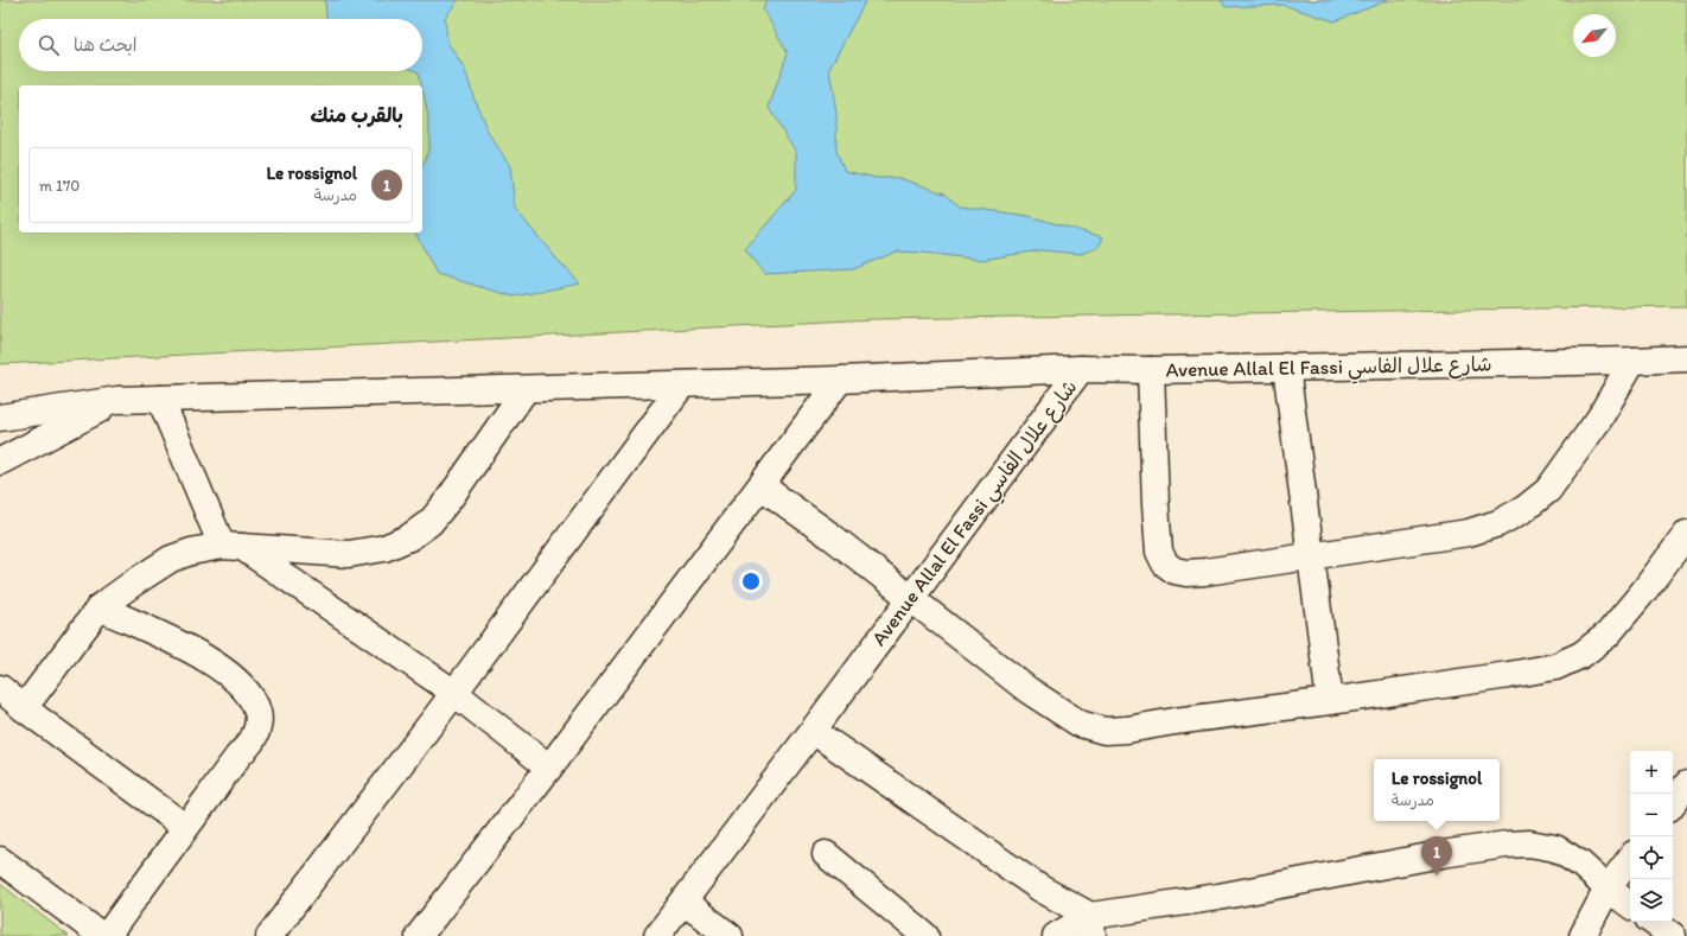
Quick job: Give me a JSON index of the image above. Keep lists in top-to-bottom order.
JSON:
{
  "streets": {
    "street": ["Avenue Allal El Fassi شارع علال الفاسي"]
  },
  "north": "bottom left",
  "page": {
    "search": "ابحث هنا",
    "heading": "بالقرب منك",
    "list": [
      {
        "mark": "1",
        "name": "Le rossignol",
        "note": "مدرسة",
        "value": "170 m"
      }
    ],
    "map_buttons": ["+", "−"],
    "popup": ["Le rossignol", "مدرسة"],
    "pins": "1"
  }
}
